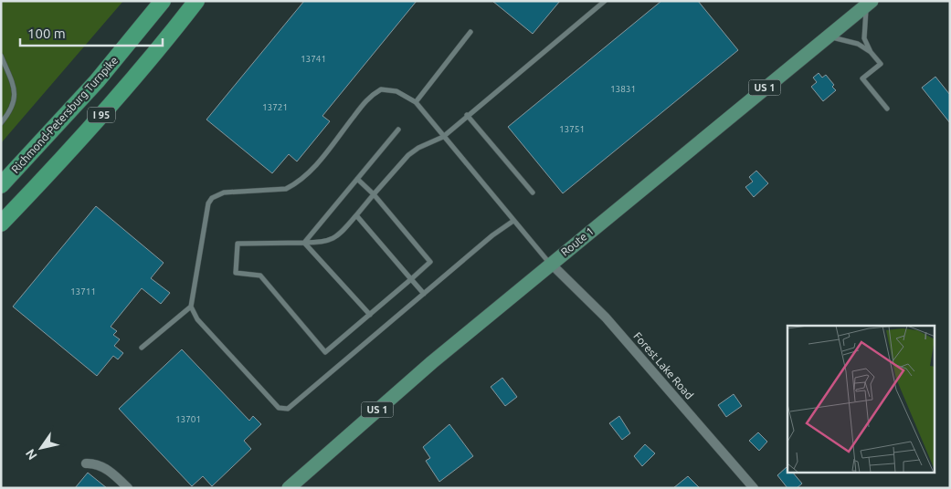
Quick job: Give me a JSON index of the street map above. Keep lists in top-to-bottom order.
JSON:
{
  "streets": {
    "highway": ["Richmond-Petersburg Turnpike", "I 95"],
    "main road": ["US 1", "Route 1"],
    "street": ["Forest Lake Road"]
  },
  "crossings": [
    ["Route 1", "Forest Lake Road"]
  ],
  "house_numbers": [
    "13741",
    "13831",
    "13721",
    "13751",
    "13711",
    "13701"
  ],
  "scale_bar": "100 m",
  "north": "bottom left"
}
